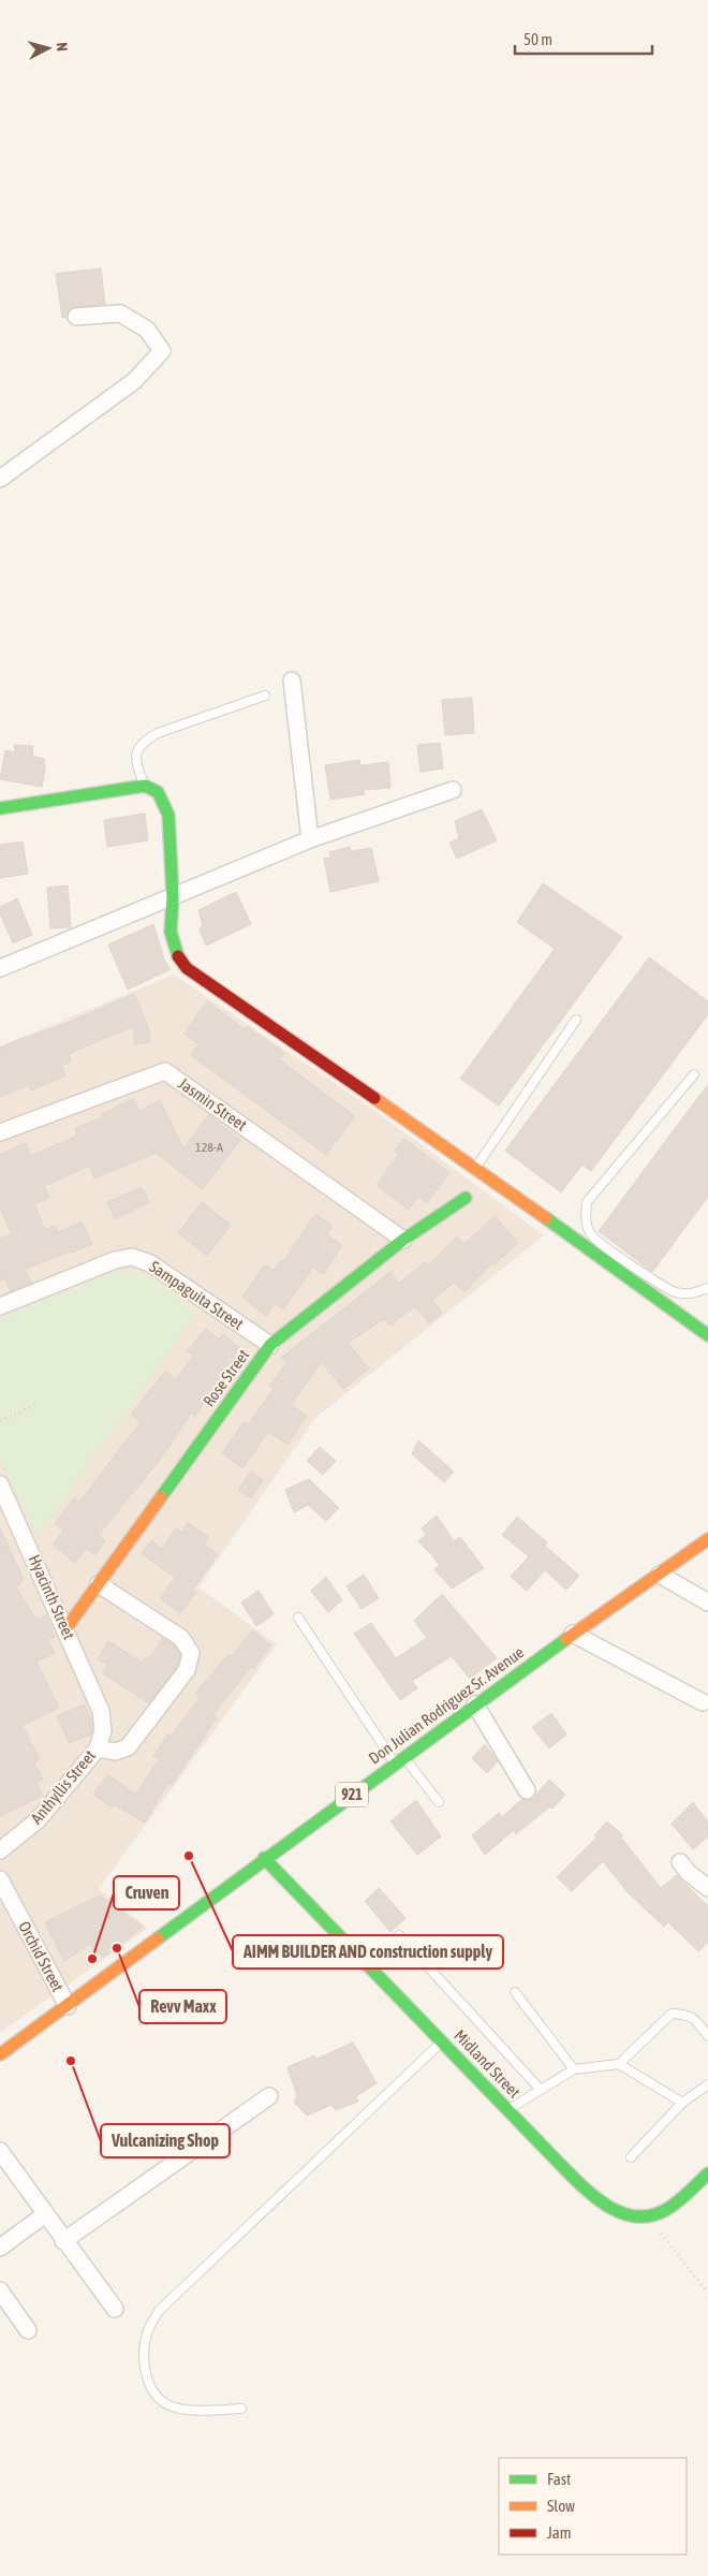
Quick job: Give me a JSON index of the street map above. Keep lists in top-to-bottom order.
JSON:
{
  "streets": {
    "street": [
      "Jasmin Street",
      "Sampaguita Street",
      "Rose Street",
      "Hyacinth Street",
      "Don Julian Rodriguez Sr. Avenue",
      "Anthyllis Street",
      "921",
      "Orchid Street",
      "Midland Street"
    ]
  },
  "crossings": [
    ["Jasmin Street", "Rose Street"],
    ["Sampaguita Street", "Rose Street"],
    ["Rose Street", "Hyacinth Street"],
    ["Hyacinth Street", "Anthyllis Street"],
    ["Don Julian Rodriguez Sr. Avenue", "Orchid Street"],
    ["Don Julian Rodriguez Sr. Avenue", "Midland Street"]
  ],
  "places": [
    "AIMM BUILDER AND construction supply",
    "Revv Maxx",
    "Cruven",
    "Vulcanizing Shop"
  ],
  "house_numbers": ["128-A"],
  "legend": ["Fast", "Slow", "Jam"],
  "scale_bar": "50 m",
  "north": "right"
}
